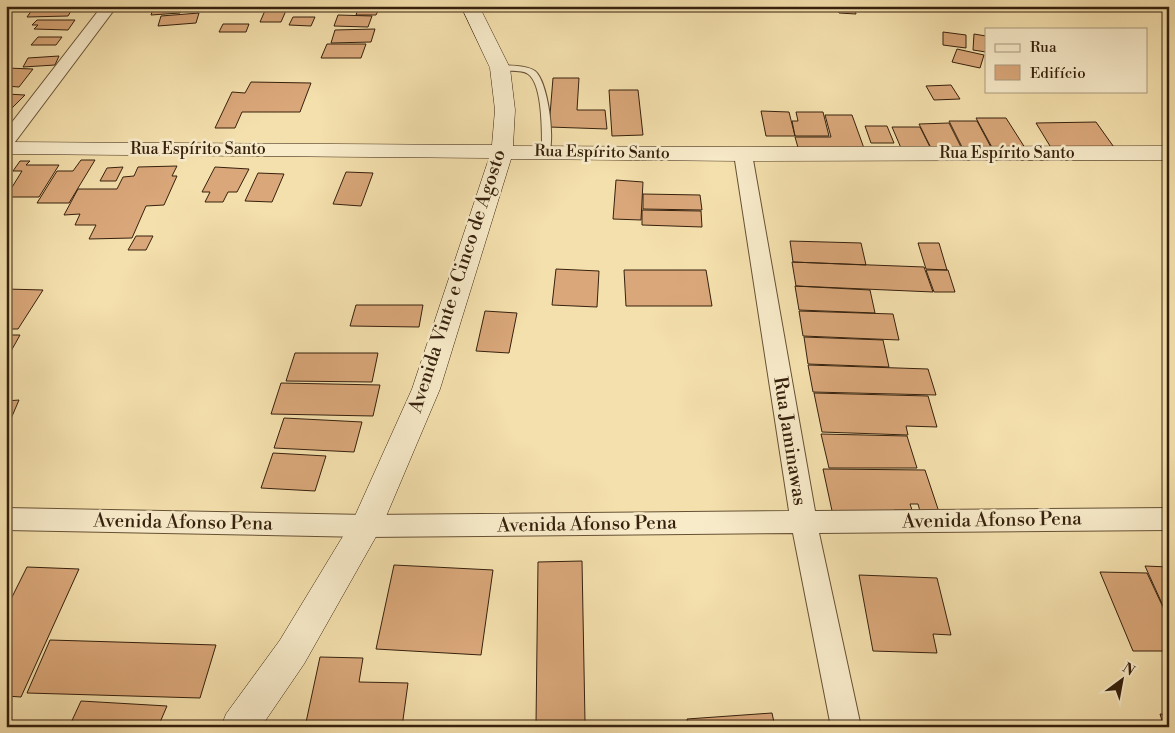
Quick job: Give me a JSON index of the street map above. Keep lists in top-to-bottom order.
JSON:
{
  "streets": {
    "street": [
      "Rua Espírito Santo",
      "Avenida Vinte e Cinco de Agosto",
      "Rua Jaminawas",
      "Avenida Afonso Pena"
    ]
  },
  "crossings": [
    ["Rua Espírito Santo", "Avenida Vinte e Cinco de Agosto"],
    ["Rua Espírito Santo", "Rua Jaminawas"],
    ["Avenida Vinte e Cinco de Agosto", "Avenida Afonso Pena"],
    ["Rua Jaminawas", "Avenida Afonso Pena"]
  ],
  "legend": ["Rua", "Edifício"],
  "north": "top right"
}
